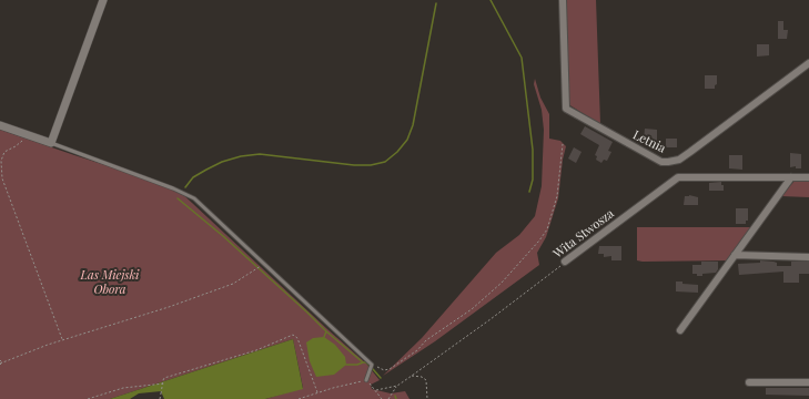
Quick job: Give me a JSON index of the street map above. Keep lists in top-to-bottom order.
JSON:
{
  "streets": {
    "street": ["Letnia", "Wita Stwosza"]
  },
  "parks": ["Las Miejski Obora"]
}
